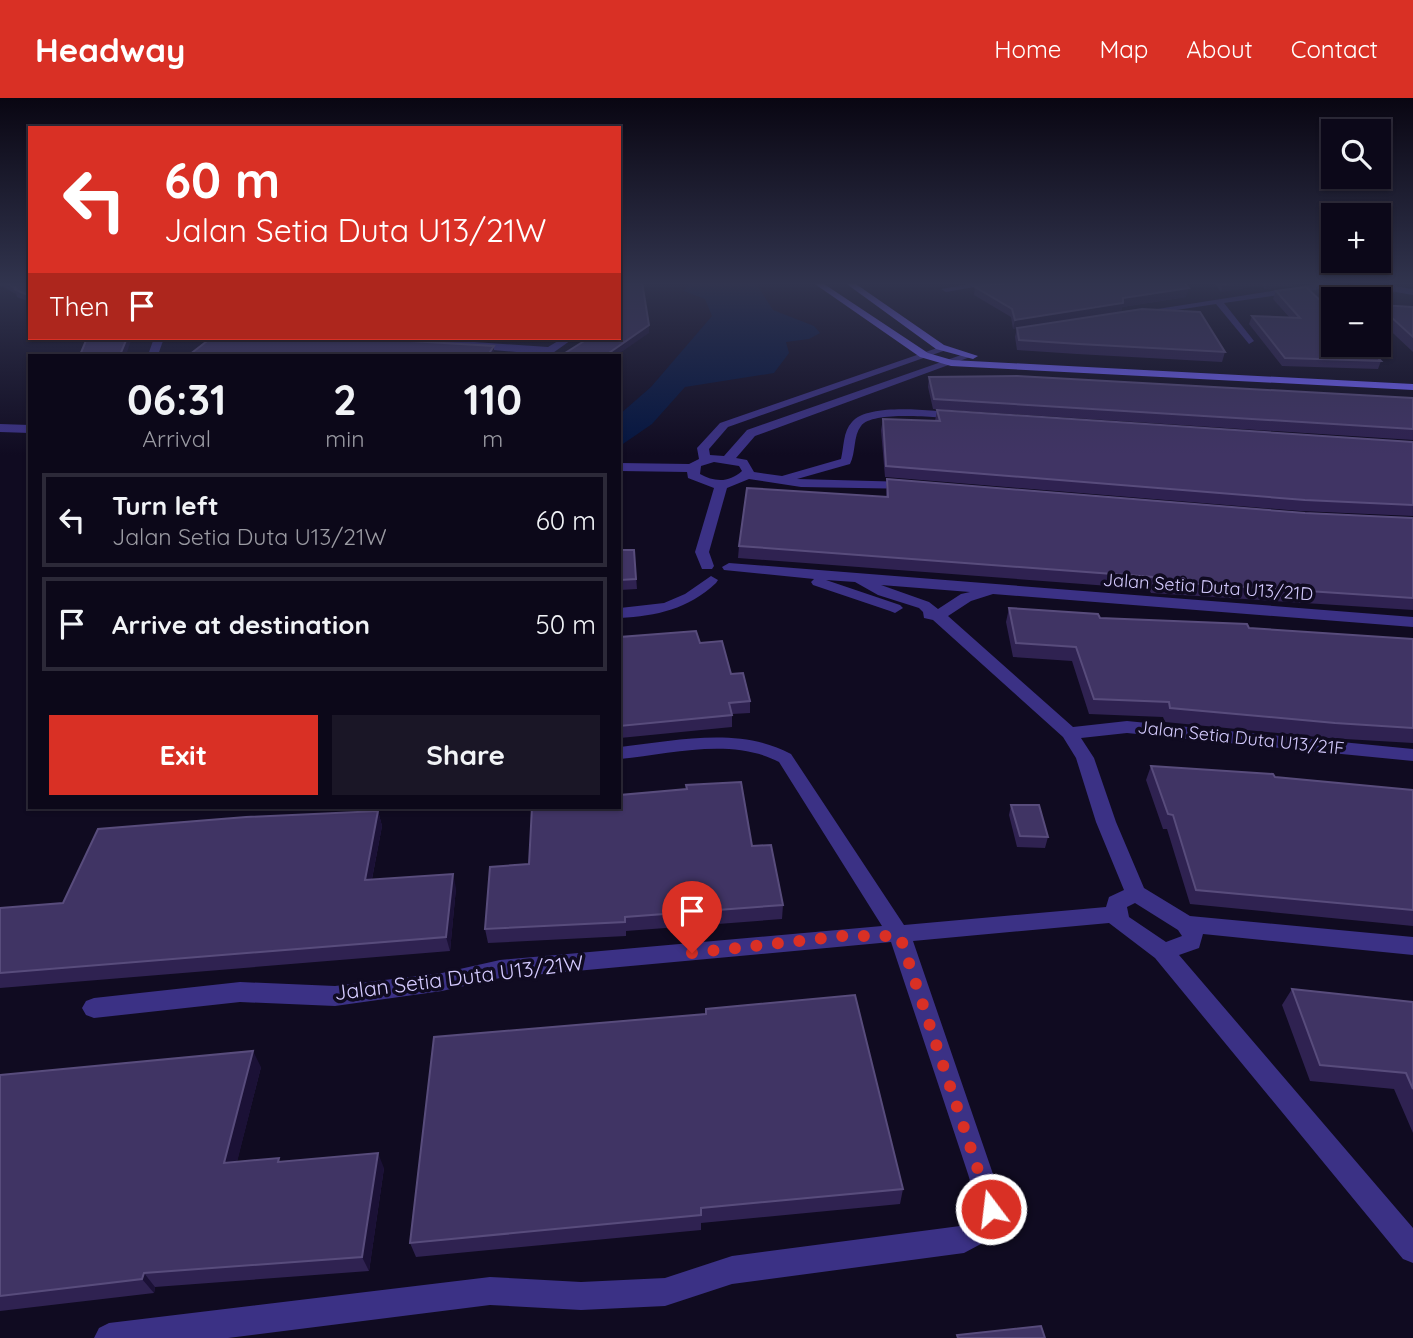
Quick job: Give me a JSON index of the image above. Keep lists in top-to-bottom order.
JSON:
{
  "streets": {
    "street": ["Jalan Setia Duta U13/21D", "Jalan Setia Duta U13/21F", "Jalan Setia Duta U13/21W"]
  },
  "page": {
    "header": "Headway",
    "nav": [
      "Home",
      "Map",
      "About",
      "Contact"
    ],
    "map_buttons": ["+", "−"],
    "turn": ["60 m", "Jalan Setia Duta U13/21W"],
    "then": "Then",
    "eta": [
      "06:31",
      "Arrival",
      "2",
      "min",
      "110",
      "m"
    ],
    "list": [
      {
        "name": "Turn left",
        "note": "Jalan Setia Duta U13/21W",
        "value": "60 m"
      },
      {
        "name": "Arrive at destination",
        "value": "50 m"
      }
    ],
    "buttons": ["Exit", "Share"]
  }
}
